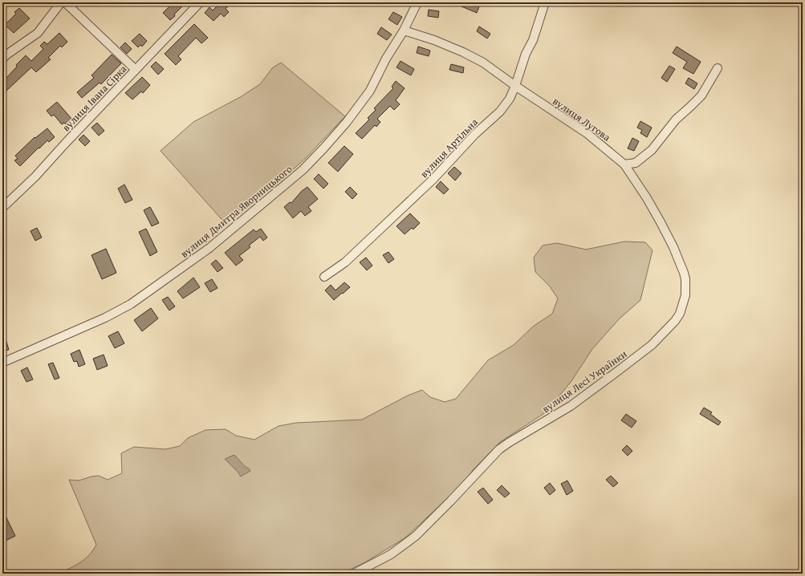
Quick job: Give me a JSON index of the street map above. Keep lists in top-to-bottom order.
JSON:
{
  "streets": {
    "street": [
      "вулиця Івана Сірка",
      "вулиця Лугова",
      "вулиця Артільна",
      "вулиця Дмитра Яворницького",
      "вулиця Лесі Українки"
    ]
  },
  "crossings": [
    ["вулиця Лугова", "вулиця Артільна"],
    ["вулиця Лугова", "вулиця Дмитра Яворницького"],
    ["вулиця Лугова", "вулиця Лесі Українки"]
  ]
}
